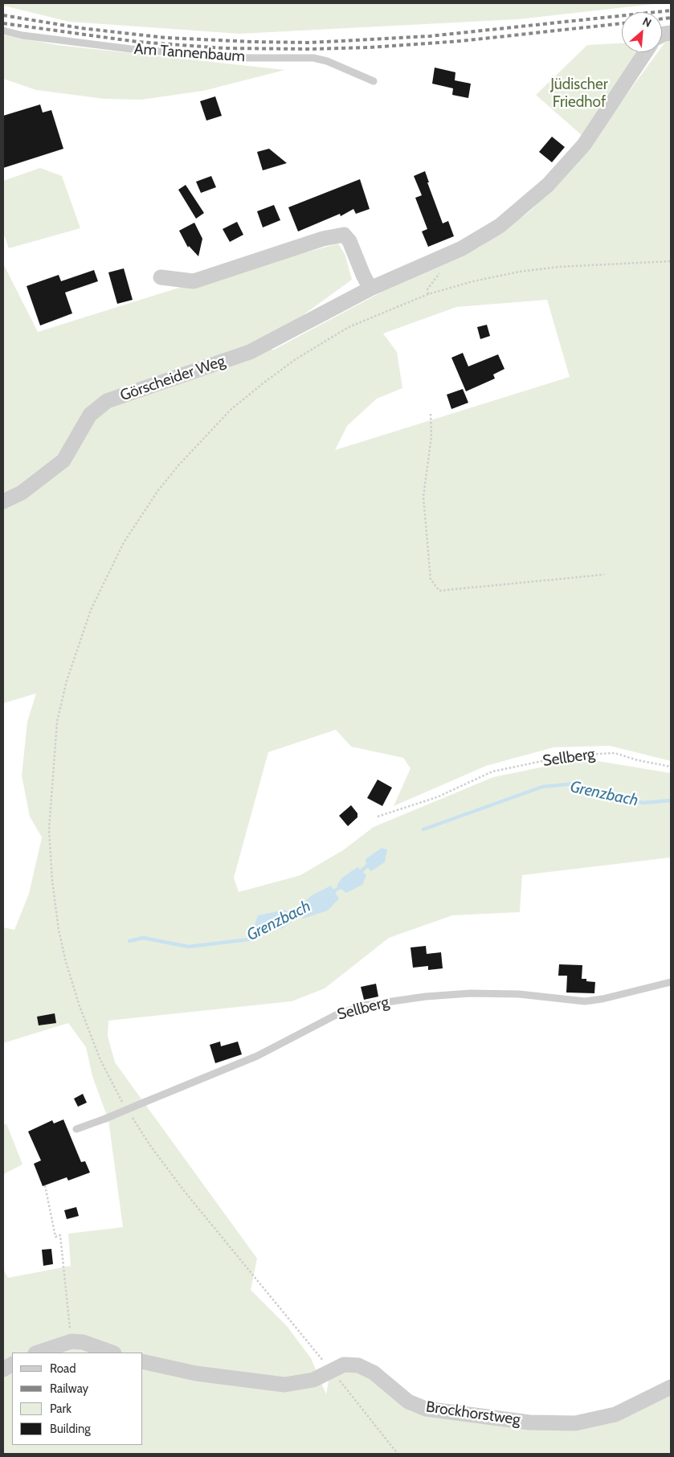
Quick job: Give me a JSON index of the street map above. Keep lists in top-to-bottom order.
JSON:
{
  "streets": {
    "street": ["Görscheider Weg", "Brockhorstweg"],
    "lane": ["Am Tannenbaum", "Sellberg"]
  },
  "water": ["Grenzbach"],
  "parks": ["Jüdischer Friedhof"],
  "legend": [
    "Road",
    "Railway",
    "Park",
    "Building"
  ],
  "north": "top right"
}
